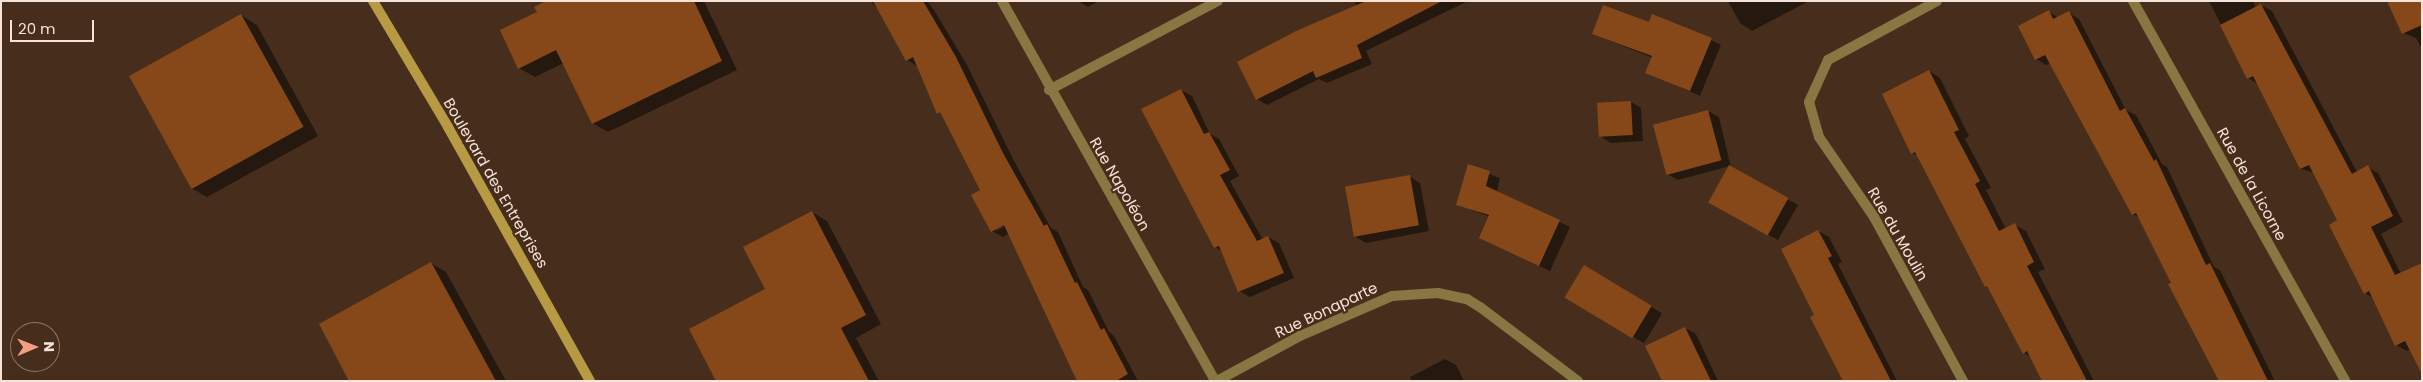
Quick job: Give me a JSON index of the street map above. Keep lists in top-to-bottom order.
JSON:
{
  "streets": {
    "street": [
      "Boulevard des Entreprises",
      "Rue Napoléon",
      "Rue de la Licorne",
      "Rue du Moulin",
      "Rue Bonaparte"
    ]
  },
  "crossings": [
    ["Rue Napoléon", "Rue Bonaparte"]
  ],
  "scale_bar": "20 m",
  "north": "right"
}
